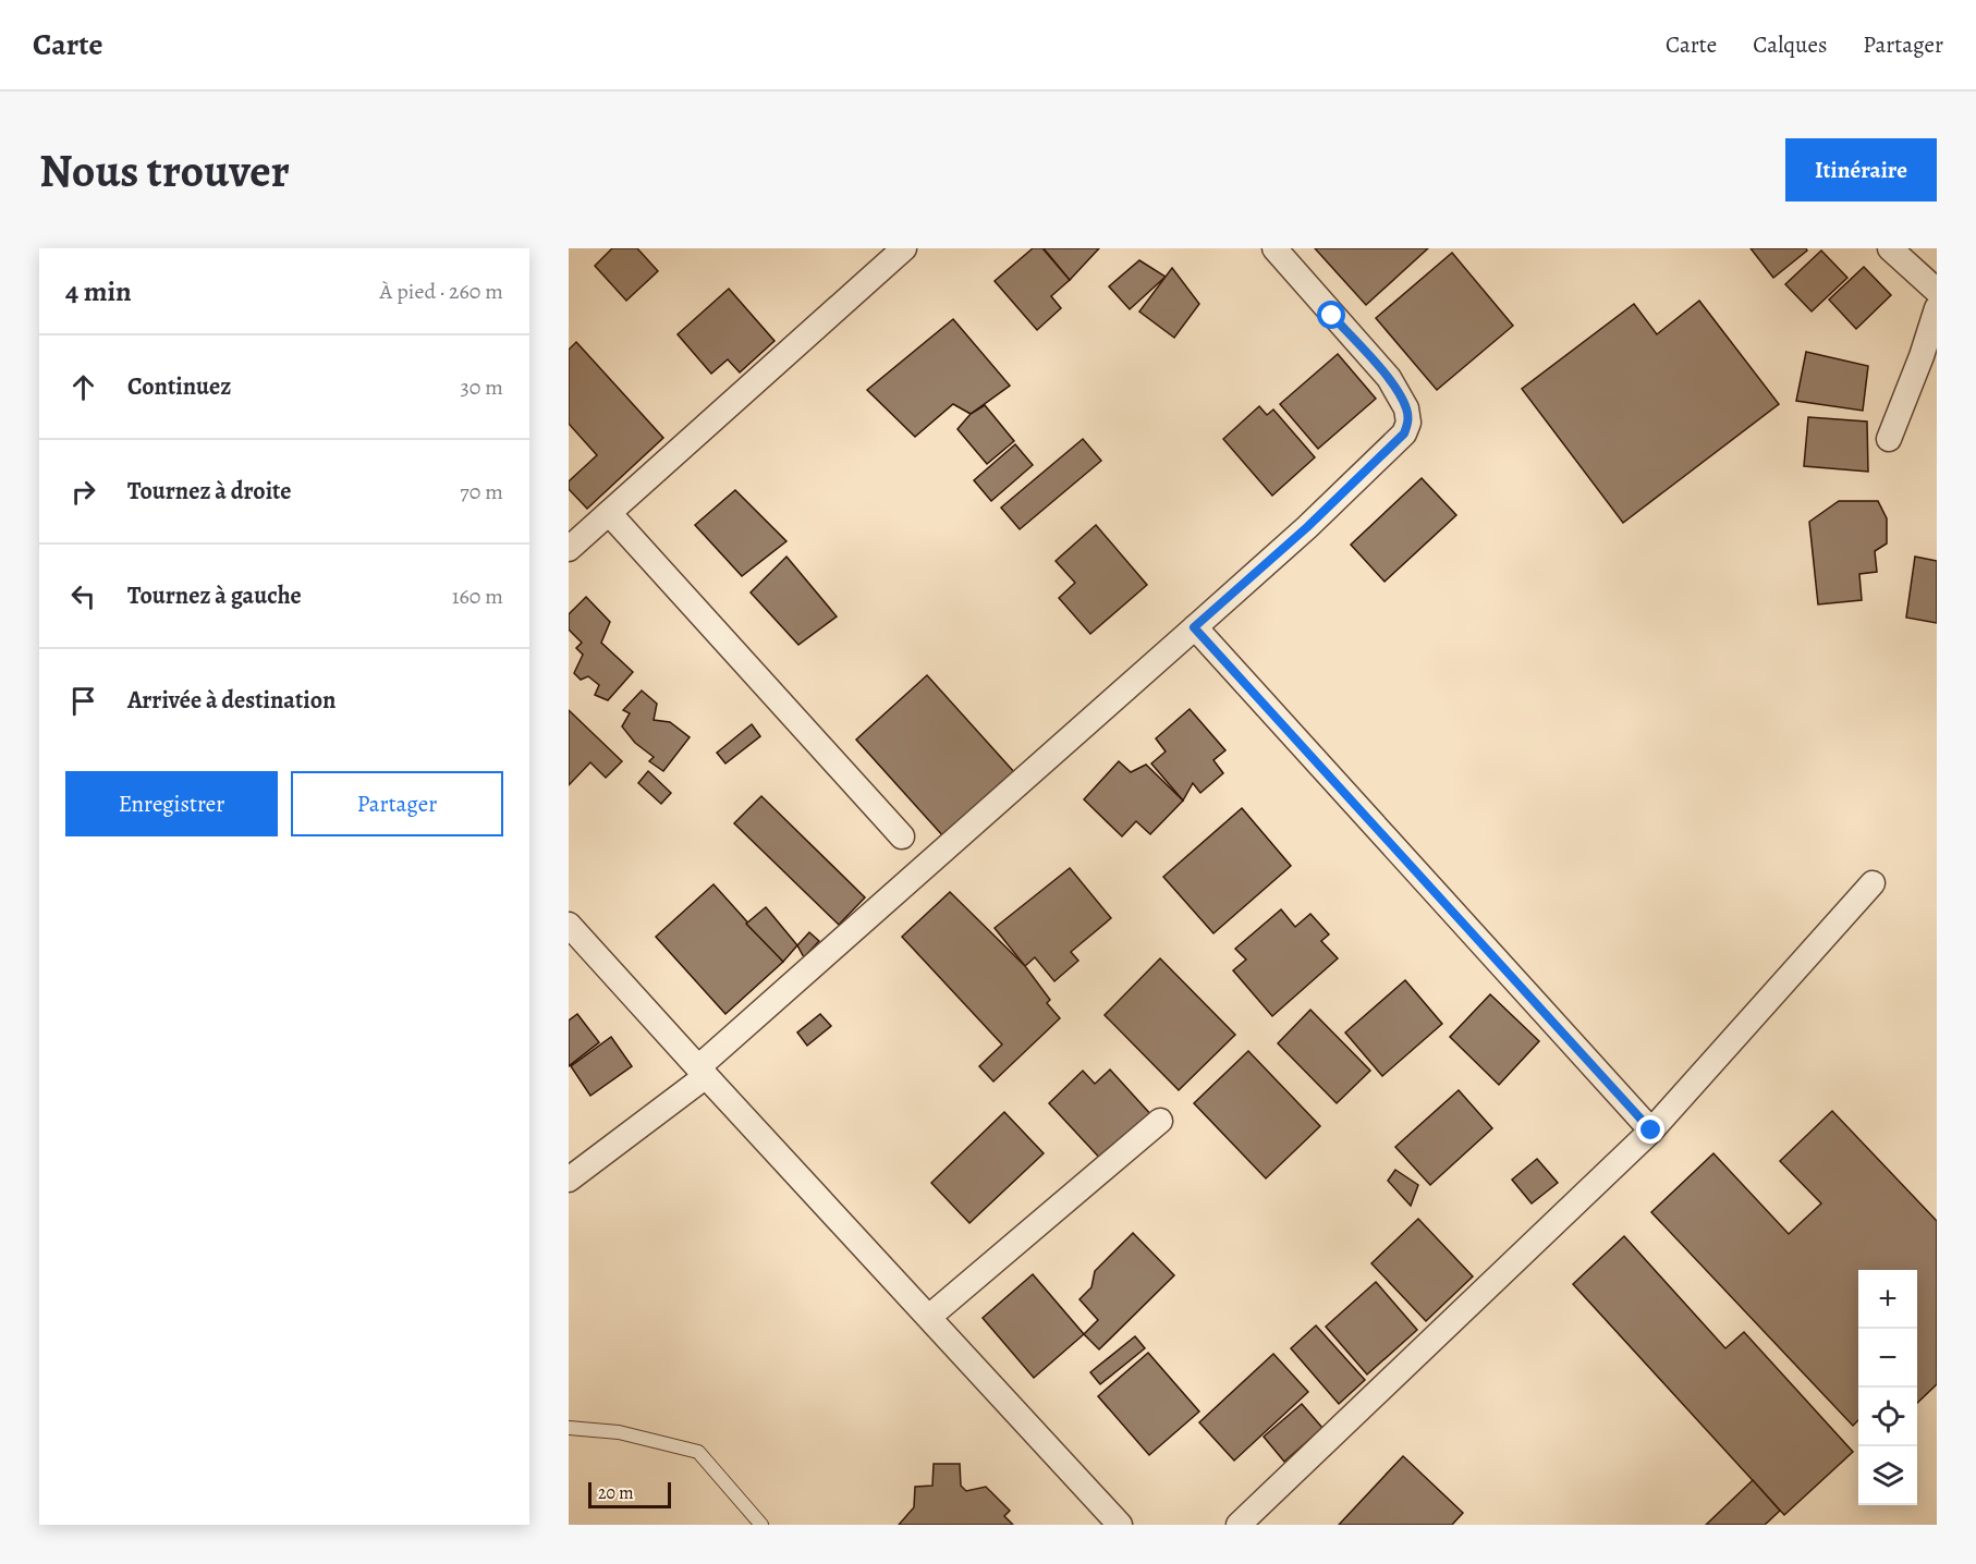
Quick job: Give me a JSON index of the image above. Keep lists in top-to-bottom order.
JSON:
{
  "scale_bar": "20 m",
  "page": {
    "header": "Carte",
    "nav": ["Carte", "Calques", "Partager"],
    "buttons": [
      "Itinéraire",
      ["Enregistrer", "Partager"]
    ],
    "title": "Nous trouver",
    "heading": ["4 min", "À pied · 260 m"],
    "list": [
      ["Continuez", "30 m"],
      ["Tournez à droite", "70 m"],
      ["Tournez à gauche", "160 m"],
      "Arrivée à destination"
    ],
    "map_buttons": ["+", "−"],
    "scale": "20 m"
  }
}
